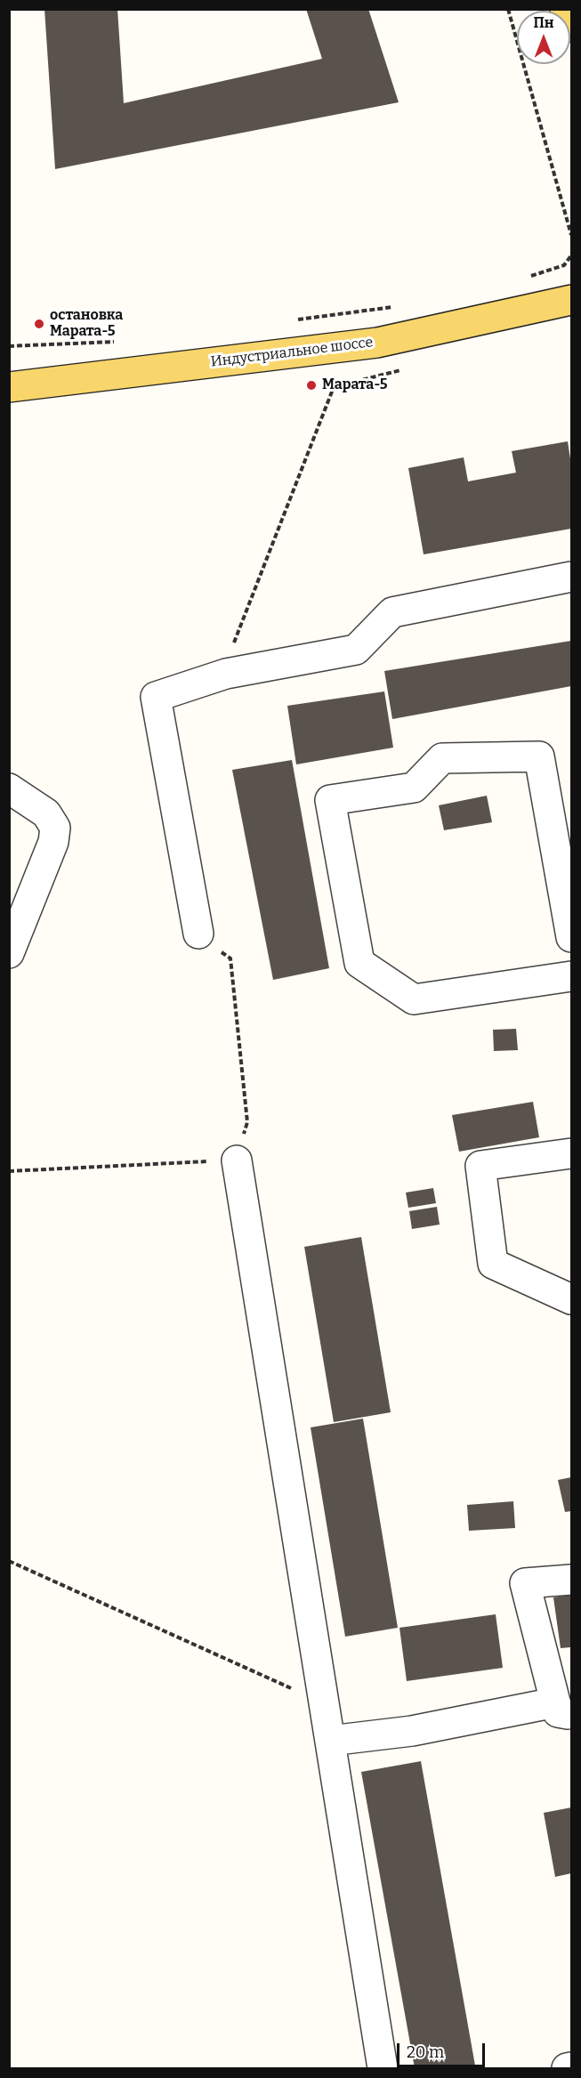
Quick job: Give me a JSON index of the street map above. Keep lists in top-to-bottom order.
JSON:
{
  "streets": {
    "main road": ["Индустриальное шоссе"]
  },
  "places": ["остановка Марата-5", "Марата-5"],
  "scale_bar": "20 m",
  "north": "top"
}
